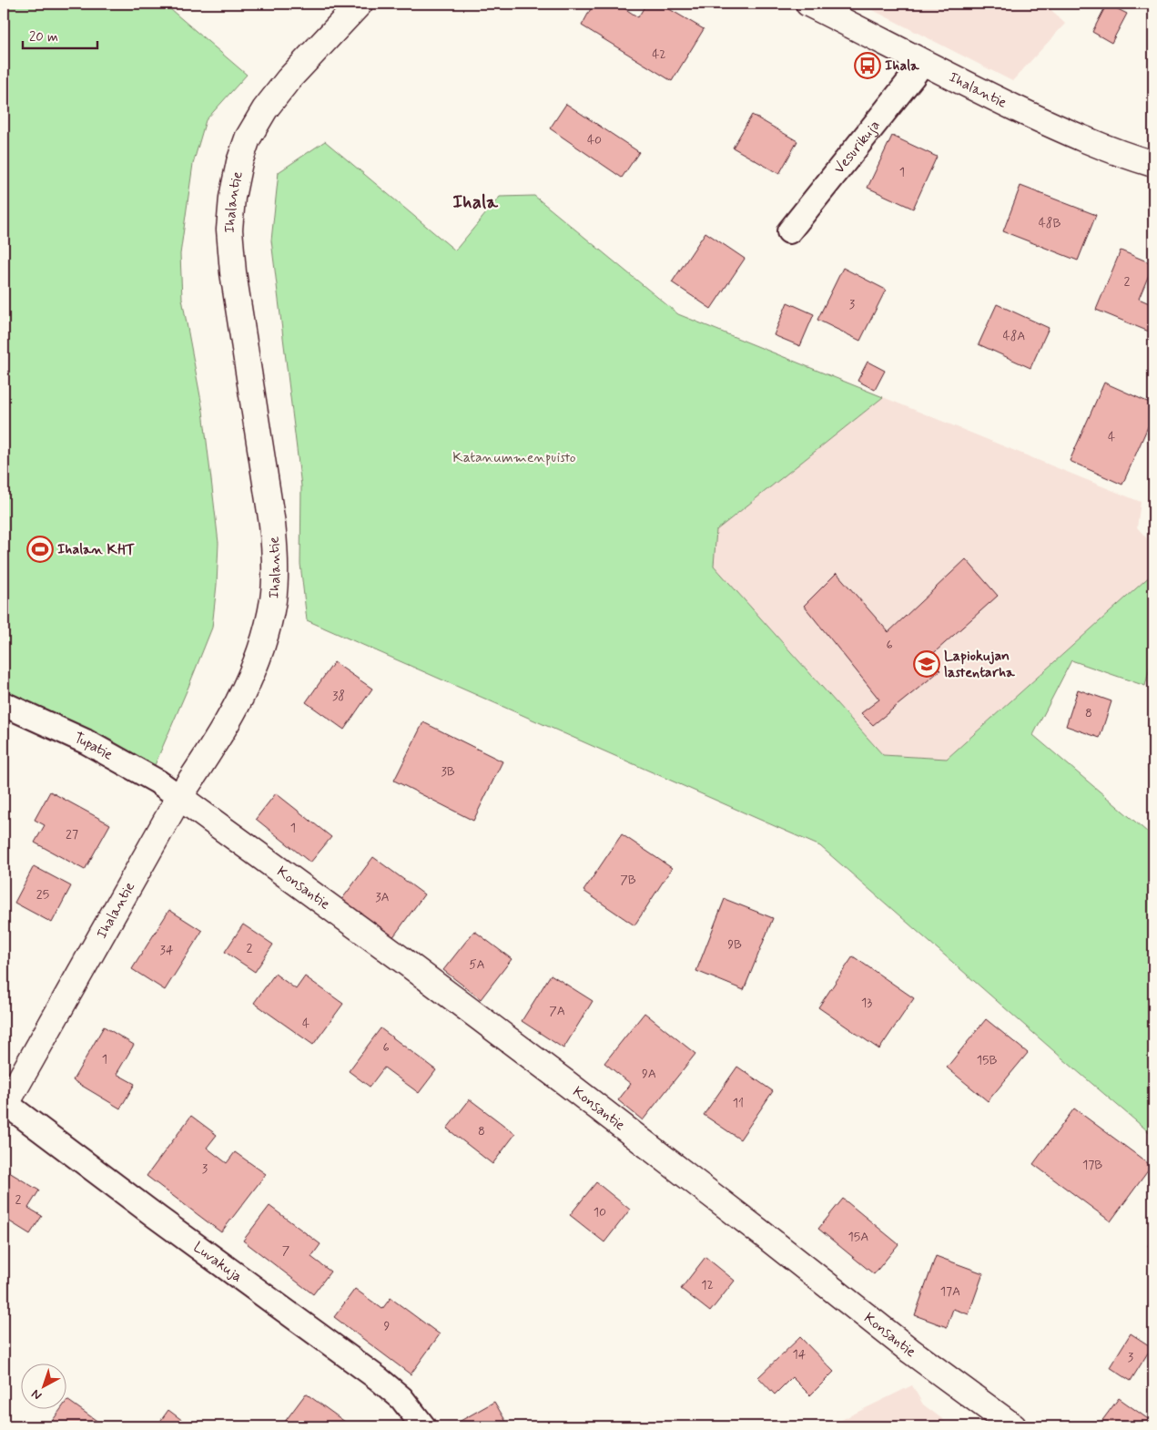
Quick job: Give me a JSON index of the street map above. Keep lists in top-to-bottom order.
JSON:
{
  "streets": {
    "street": [
      "Ihalantie",
      "Vesurikuja",
      "Tupatie",
      "Konsantie",
      "Luvakuja"
    ]
  },
  "crossings": [
    ["Ihalantie", "Vesurikuja"],
    ["Ihalantie", "Tupatie"],
    ["Ihalantie", "Konsantie"],
    ["Ihalantie", "Luvakuja"],
    ["Tupatie", "Konsantie"]
  ],
  "districts": ["Ihala"],
  "parks": ["Katanummenpuisto"],
  "places": {
    "bus stop": ["Ihala"],
    "sports": ["Ihalan KHT"],
    "school or university": ["Lapiokujan lastentarha"]
  },
  "house_numbers": [
    "42",
    "40",
    "1",
    "48B",
    "2",
    "3",
    "48A",
    "4",
    "6",
    "38",
    "8",
    "3B",
    "1",
    "27",
    "7B",
    "25",
    "3A",
    "9B",
    "2",
    "34",
    "5A",
    "13",
    "7A",
    "4",
    "6",
    "1",
    "15B",
    "9A",
    "11",
    "8",
    "17B",
    "3",
    "2",
    "10",
    "15A",
    "7",
    "12",
    "17A",
    "9",
    "14",
    "3"
  ],
  "scale_bar": "20 m",
  "north": "bottom left"
}
